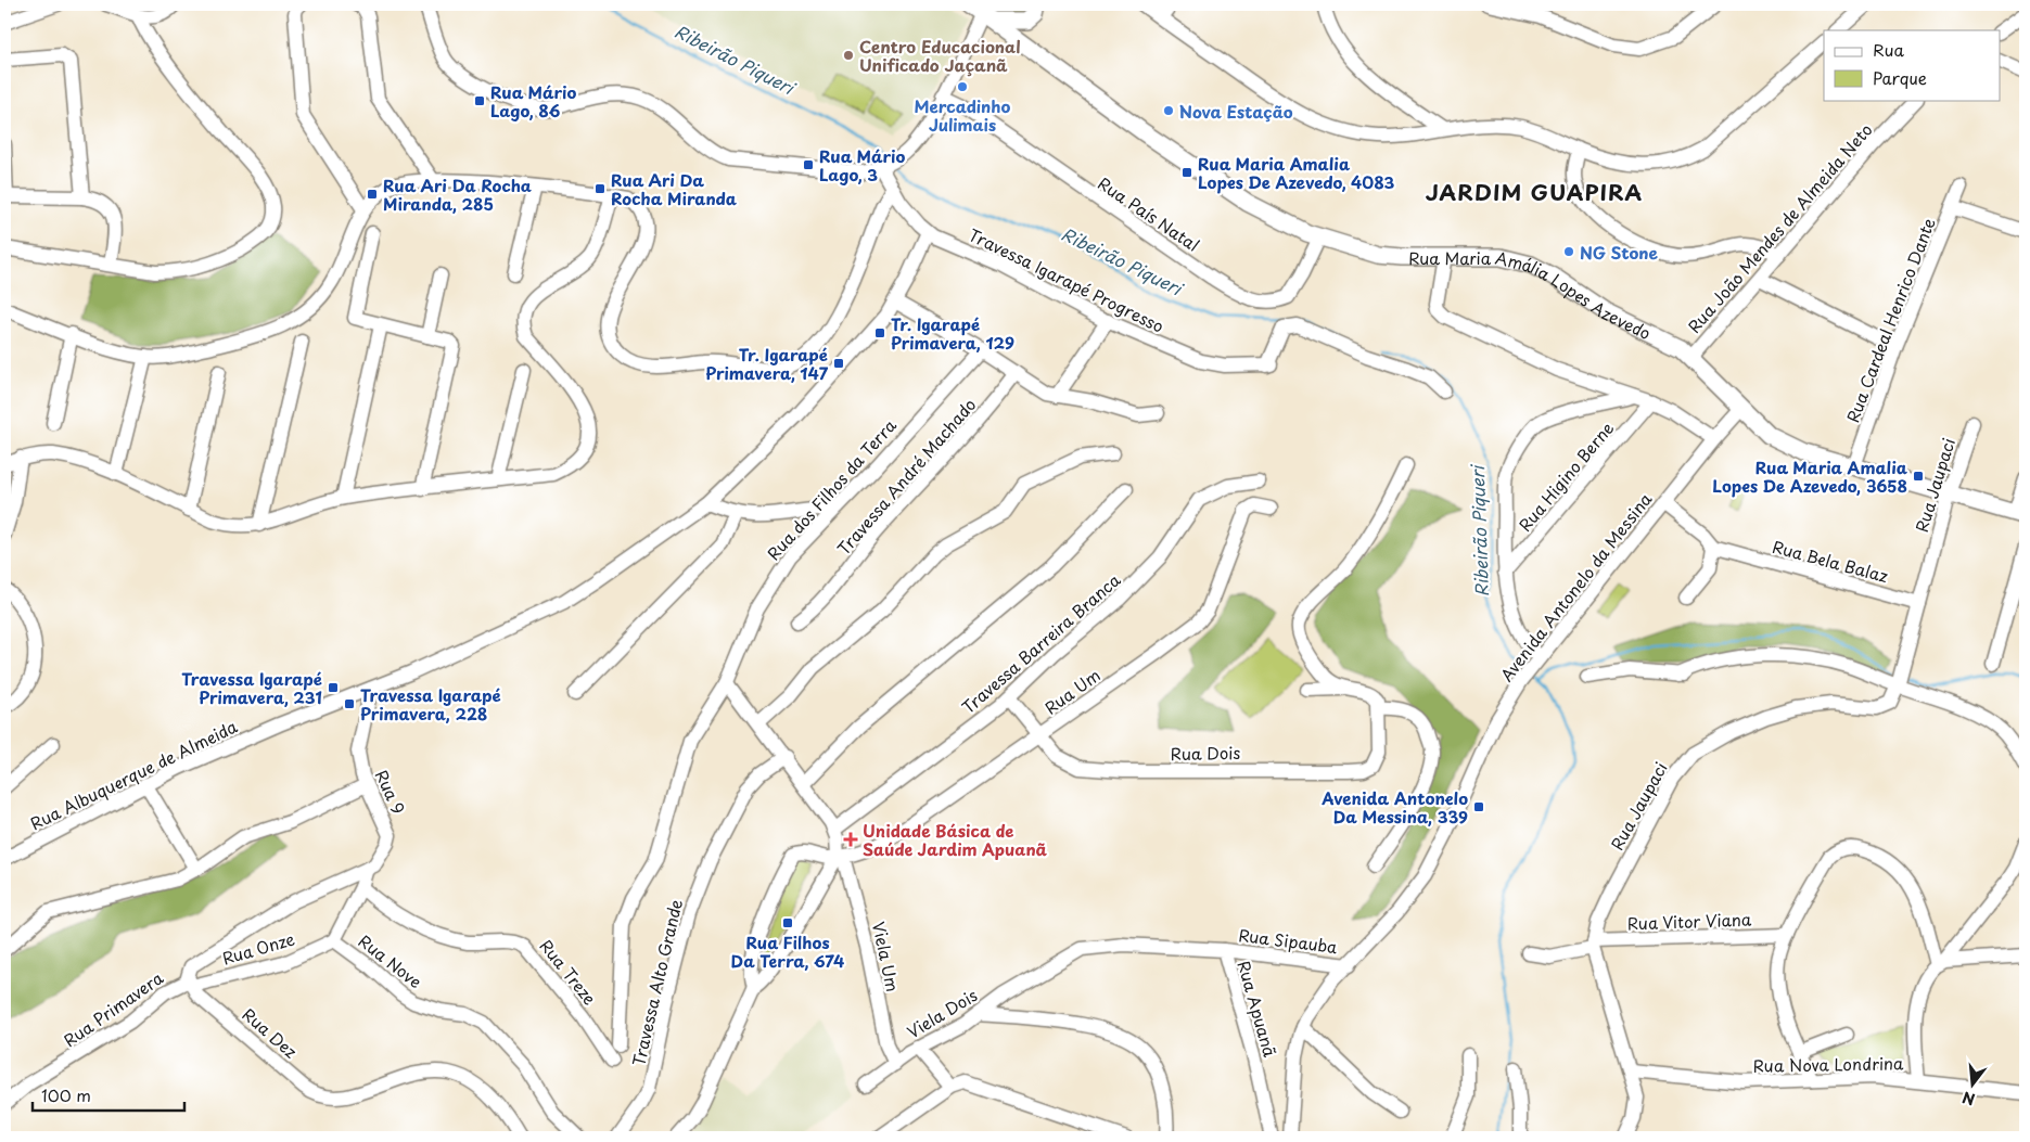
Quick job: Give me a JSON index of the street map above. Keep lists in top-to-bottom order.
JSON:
{
  "streets": {
    "main road": ["Rua Maria Amália Lopes Azevedo"],
    "street": [
      "Rua País Natal",
      "Rua João Mendes de Almeida Neto",
      "Travessa Igarapé Progresso",
      "Rua Cardeal Henrico Dante",
      "Travessa André Machado",
      "Rua Higino Berne",
      "Rua Jaupaci",
      "Rua dos Filhos da Terra",
      "Rua Bela Balaz",
      "Avenida Antonelo da Messina",
      "Travessa Barreira Branca",
      "Rua Um",
      "Rua Dois",
      "Rua Albuquerque de Almeida",
      "Rua 9",
      "Rua Vitor Viana",
      "Rua Sipauba",
      "Rua Onze",
      "Viela Um",
      "Rua Nove",
      "Rua Treze",
      "Travessa Alto Grande",
      "Rua Primavera",
      "Rua Apuanã",
      "Viela Dois",
      "Rua Dez",
      "Rua Nova Londrina"
    ]
  },
  "crossings": [
    ["Rua País Natal", "Rua Maria Amália Lopes Azevedo"],
    ["Rua João Mendes de Almeida Neto", "Rua Maria Amália Lopes Azevedo"],
    ["Travessa Igarapé Progresso", "Rua Albuquerque de Almeida"],
    ["Rua Maria Amália Lopes Azevedo", "Rua Cardeal Henrico Dante"],
    ["Rua Maria Amália Lopes Azevedo", "Rua Jaupaci"],
    ["Rua Maria Amália Lopes Azevedo", "Avenida Antonelo da Messina"],
    ["Rua Jaupaci", "Rua Bela Balaz"],
    ["Rua Jaupaci", "Rua Vitor Viana"],
    ["Avenida Antonelo da Messina", "Rua Sipauba"],
    ["Travessa Barreira Branca", "Rua Dois"],
    ["Rua Um", "Rua Dois"],
    ["Rua Um", "Viela Um"],
    ["Rua Albuquerque de Almeida", "Rua 9"],
    ["Rua 9", "Rua Nove"],
    ["Rua Sipauba", "Rua Apuanã"],
    ["Rua Onze", "Rua Nove"],
    ["Rua Onze", "Rua Primavera"],
    ["Rua Onze", "Rua Dez"],
    ["Viela Um", "Viela Dois"],
    ["Rua Nove", "Rua Treze"],
    ["Rua Primavera", "Rua Dez"],
    ["Rua Apuanã", "Viela Dois"]
  ],
  "districts": ["JARDIM GUAPIRA"],
  "water": ["Ribeirão Piqueri"],
  "places": {
    "other": [
      "Centro Educacional Unificado Jaçanã",
      "Mercadinho Julimais",
      "Nova Estação",
      "NG Stone"
    ],
    "transit": [
      "Rua Mário Lago, 86",
      "Rua Mário Lago, 3",
      "Rua Maria Amalia Lopes De Azevedo, 4083",
      "Rua Ari Da Rocha Miranda",
      "Rua Ari Da Rocha Miranda, 285",
      "Tr. Igarapé Primavera, 129",
      "Tr. Igarapé Primavera, 147",
      "Rua Maria Amalia Lopes De Azevedo, 3658",
      "Travessa Igarapé Primavera, 231",
      "Travessa Igarapé Primavera, 228",
      "Avenida Antonelo Da Messina, 339",
      "Rua Filhos Da Terra, 674"
    ],
    "health": ["Unidade Básica de Saúde Jardim Apuanã"]
  },
  "legend": ["Rua", "Parque"],
  "scale_bar": "100 m",
  "north": "bottom"
}
